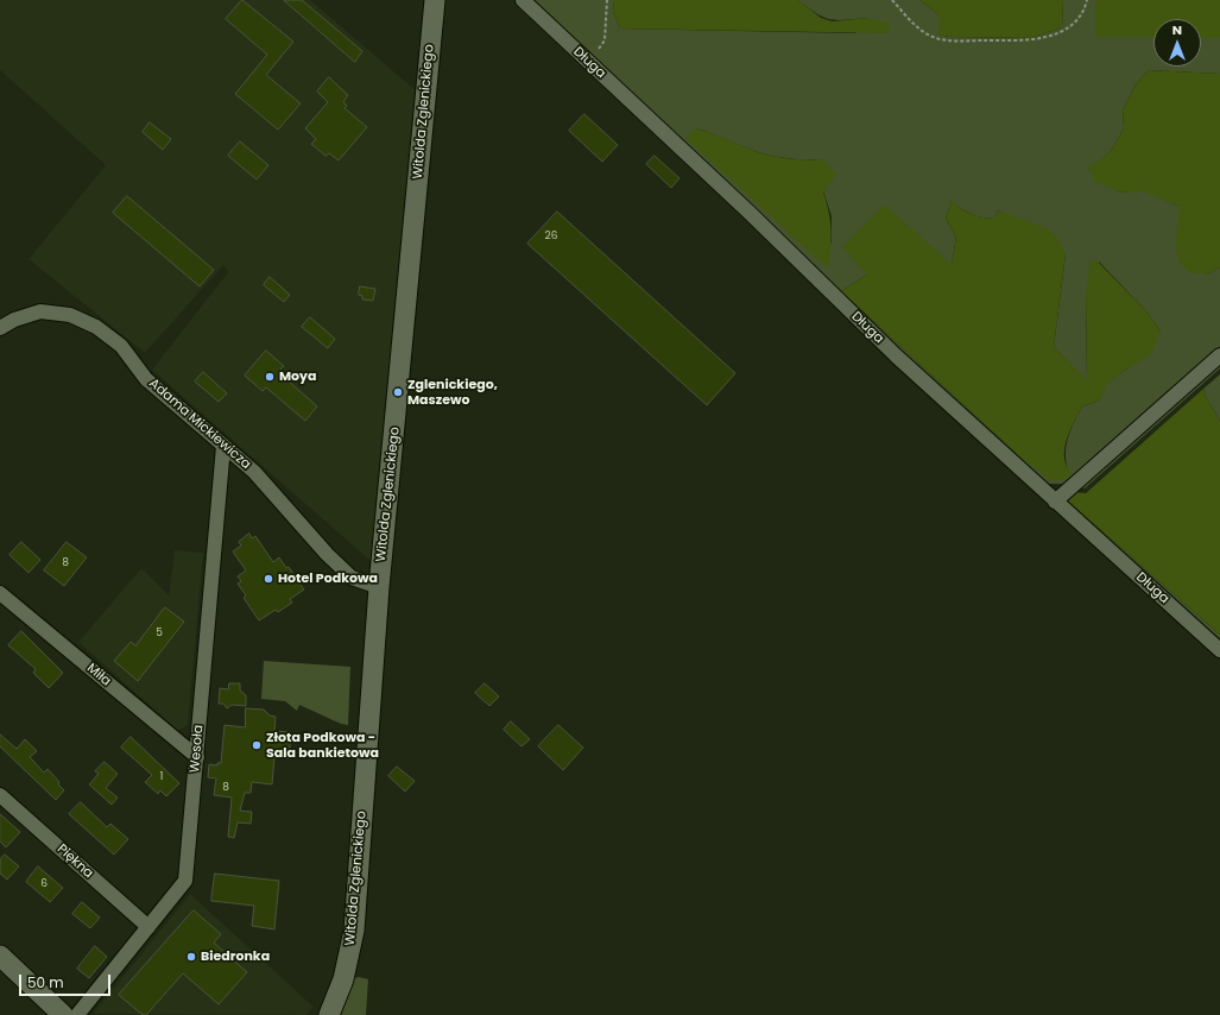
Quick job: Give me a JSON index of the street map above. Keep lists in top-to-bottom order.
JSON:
{
  "streets": {
    "main road": ["Witolda Zglenickiego"],
    "street": [
      "Długa",
      "Adama Mickiewicza",
      "Miła",
      "Wesoła",
      "Piękna"
    ]
  },
  "crossings": [
    ["Witolda Zglenickiego", "Adama Mickiewicza"],
    ["Adama Mickiewicza", "Wesoła"],
    ["Miła", "Wesoła"],
    ["Wesoła", "Piękna"]
  ],
  "places": [
    "Moya",
    "Zglenickiego, Maszewo",
    "Hotel Podkowa",
    "Złota Podkowa - Sala bankietowa",
    "Biedronka"
  ],
  "house_numbers": [
    "26",
    "8",
    "5",
    "1",
    "8",
    "6"
  ],
  "scale_bar": "50 m",
  "north": "top"
}
